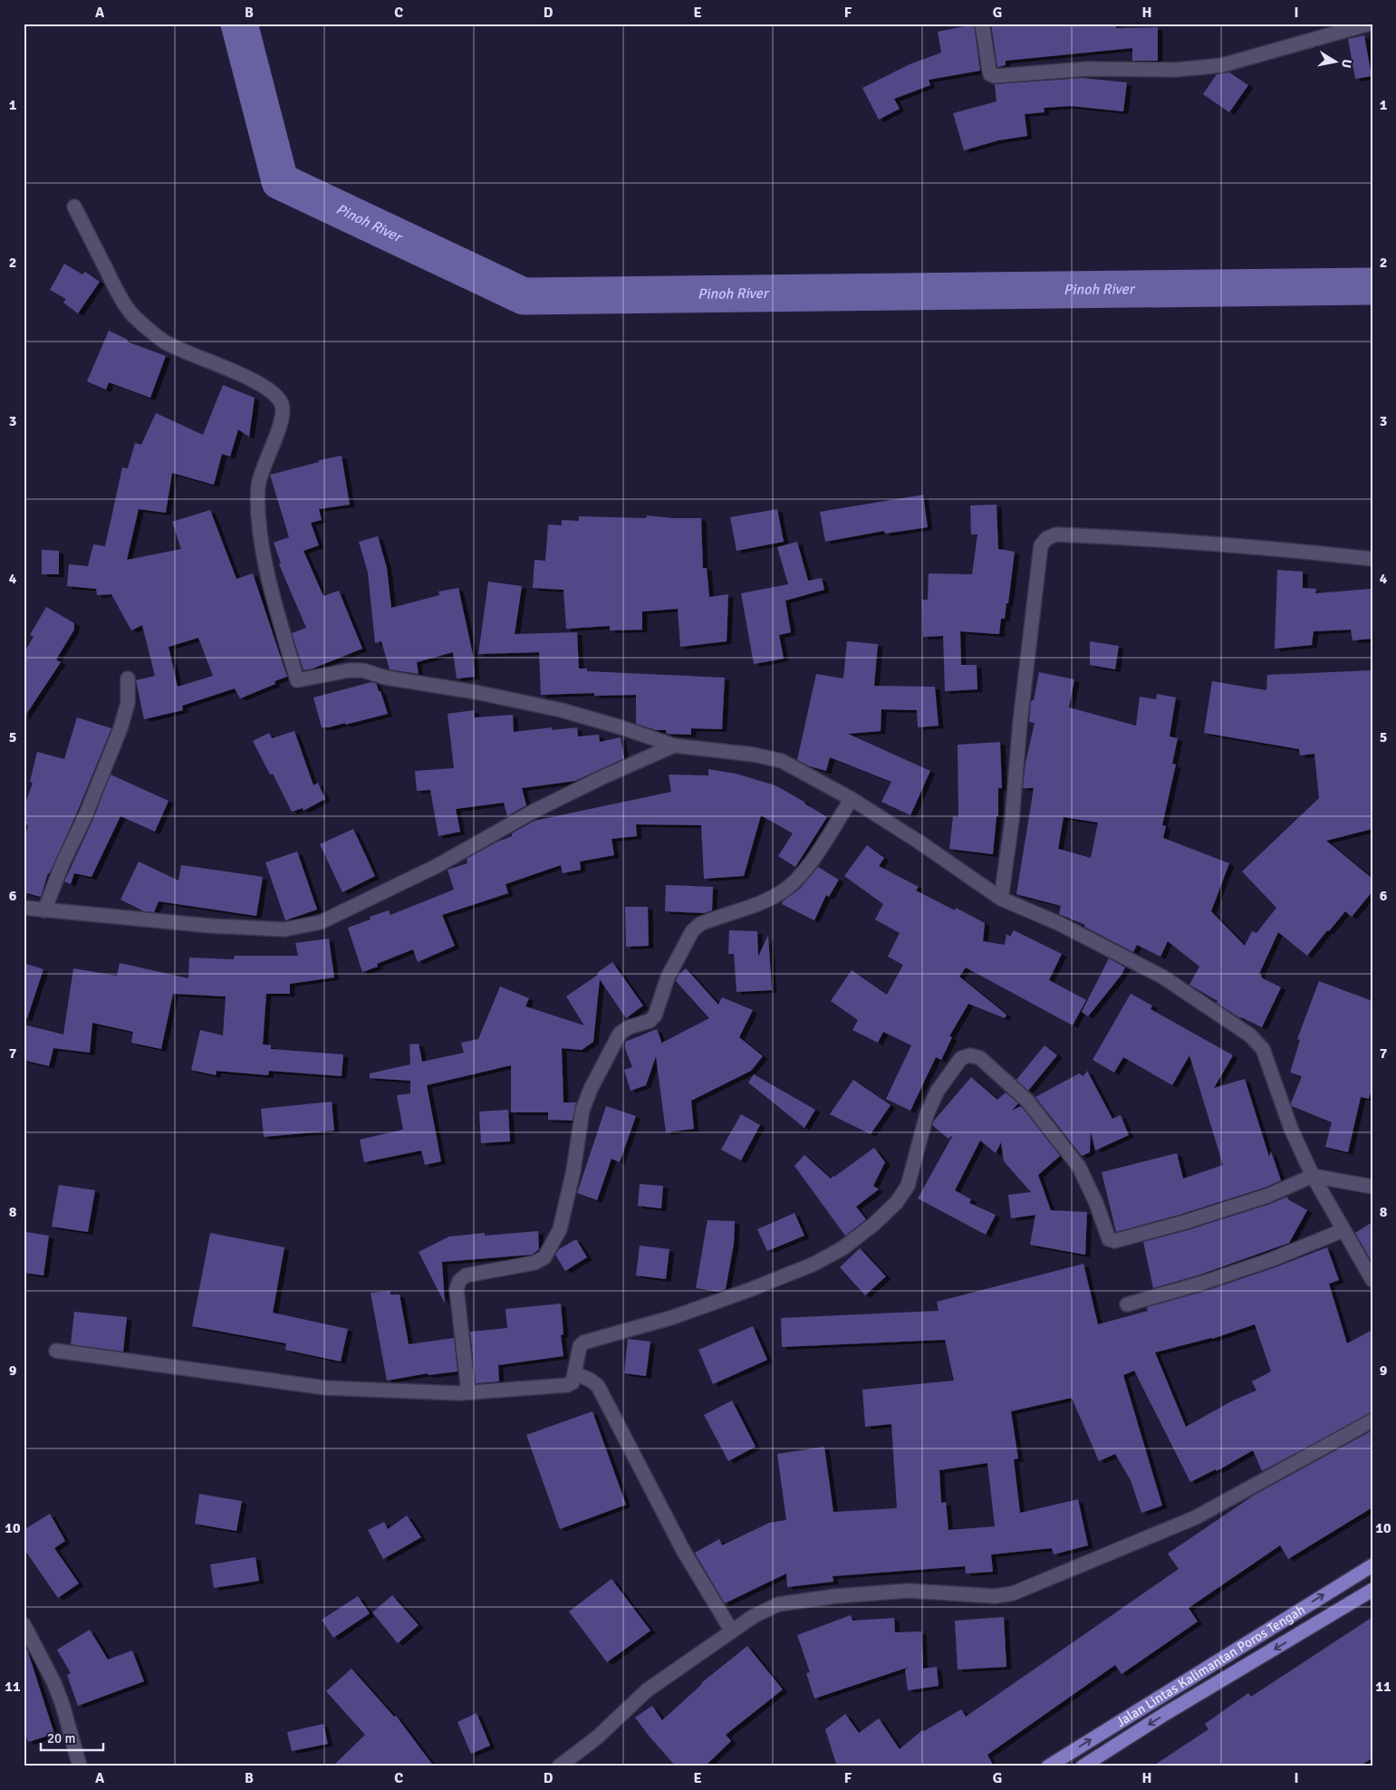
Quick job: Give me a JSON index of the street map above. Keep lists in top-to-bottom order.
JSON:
{
  "streets": {
    "main road": ["Jalan Lintas Kalimantan Poros Tengah"]
  },
  "water": ["Pinoh River"],
  "scale_bar": "20 m",
  "north": "right",
  "grid": {
    "columns": [
      "A",
      "B",
      "C",
      "D",
      "E",
      "F",
      "G",
      "H",
      "I"
    ],
    "rows": [
      "1",
      "2",
      "3",
      "4",
      "5",
      "6",
      "7",
      "8",
      "9",
      "10",
      "11"
    ]
  }
}
